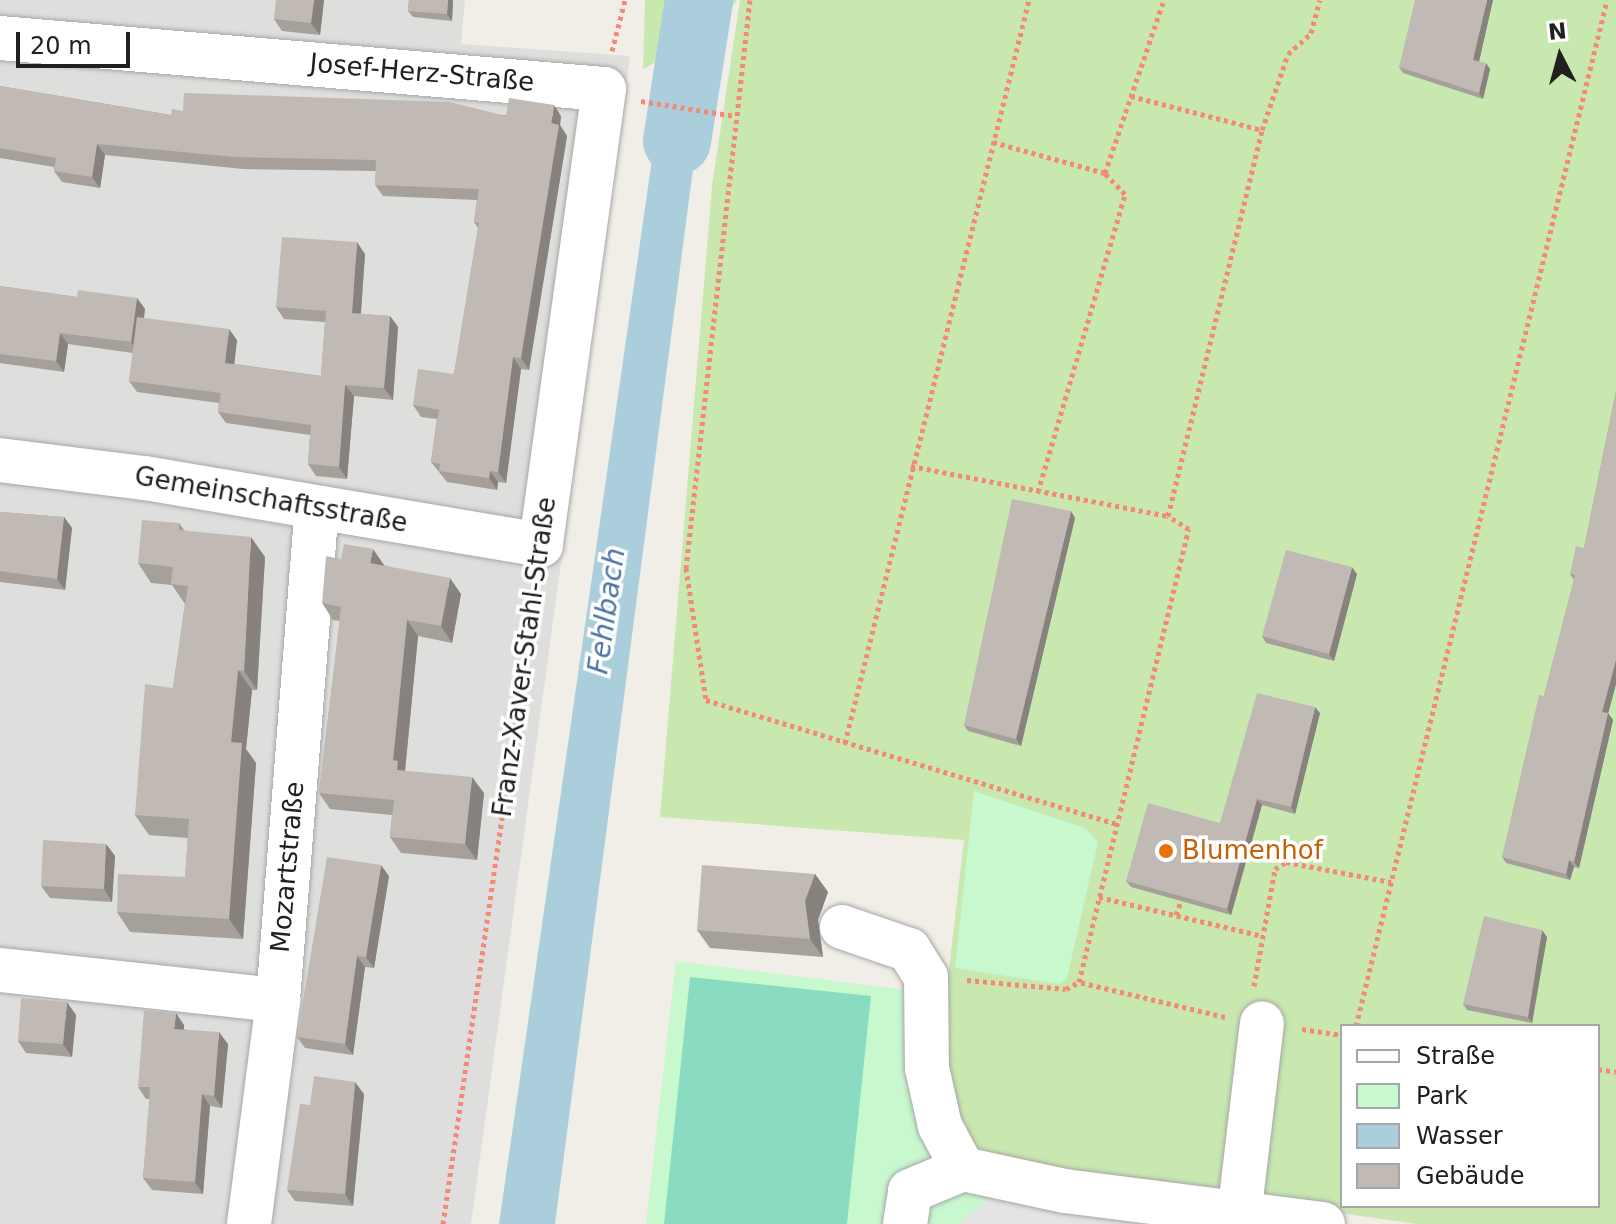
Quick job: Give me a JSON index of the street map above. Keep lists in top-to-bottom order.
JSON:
{
  "streets": {
    "street": [
      "Josef-Herz-Straße",
      "Gemeinschaftsstraße",
      "Franz-Xaver-Stahl-Straße",
      "Mozartstraße"
    ]
  },
  "crossings": [
    ["Josef-Herz-Straße", "Franz-Xaver-Stahl-Straße"],
    ["Gemeinschaftsstraße", "Franz-Xaver-Stahl-Straße"],
    ["Gemeinschaftsstraße", "Mozartstraße"]
  ],
  "water": ["Fehlbach"],
  "places": ["Blumenhof"],
  "legend": [
    "Straße",
    "Park",
    "Wasser",
    "Gebäude"
  ],
  "scale_bar": "20 m",
  "north": "top"
}
